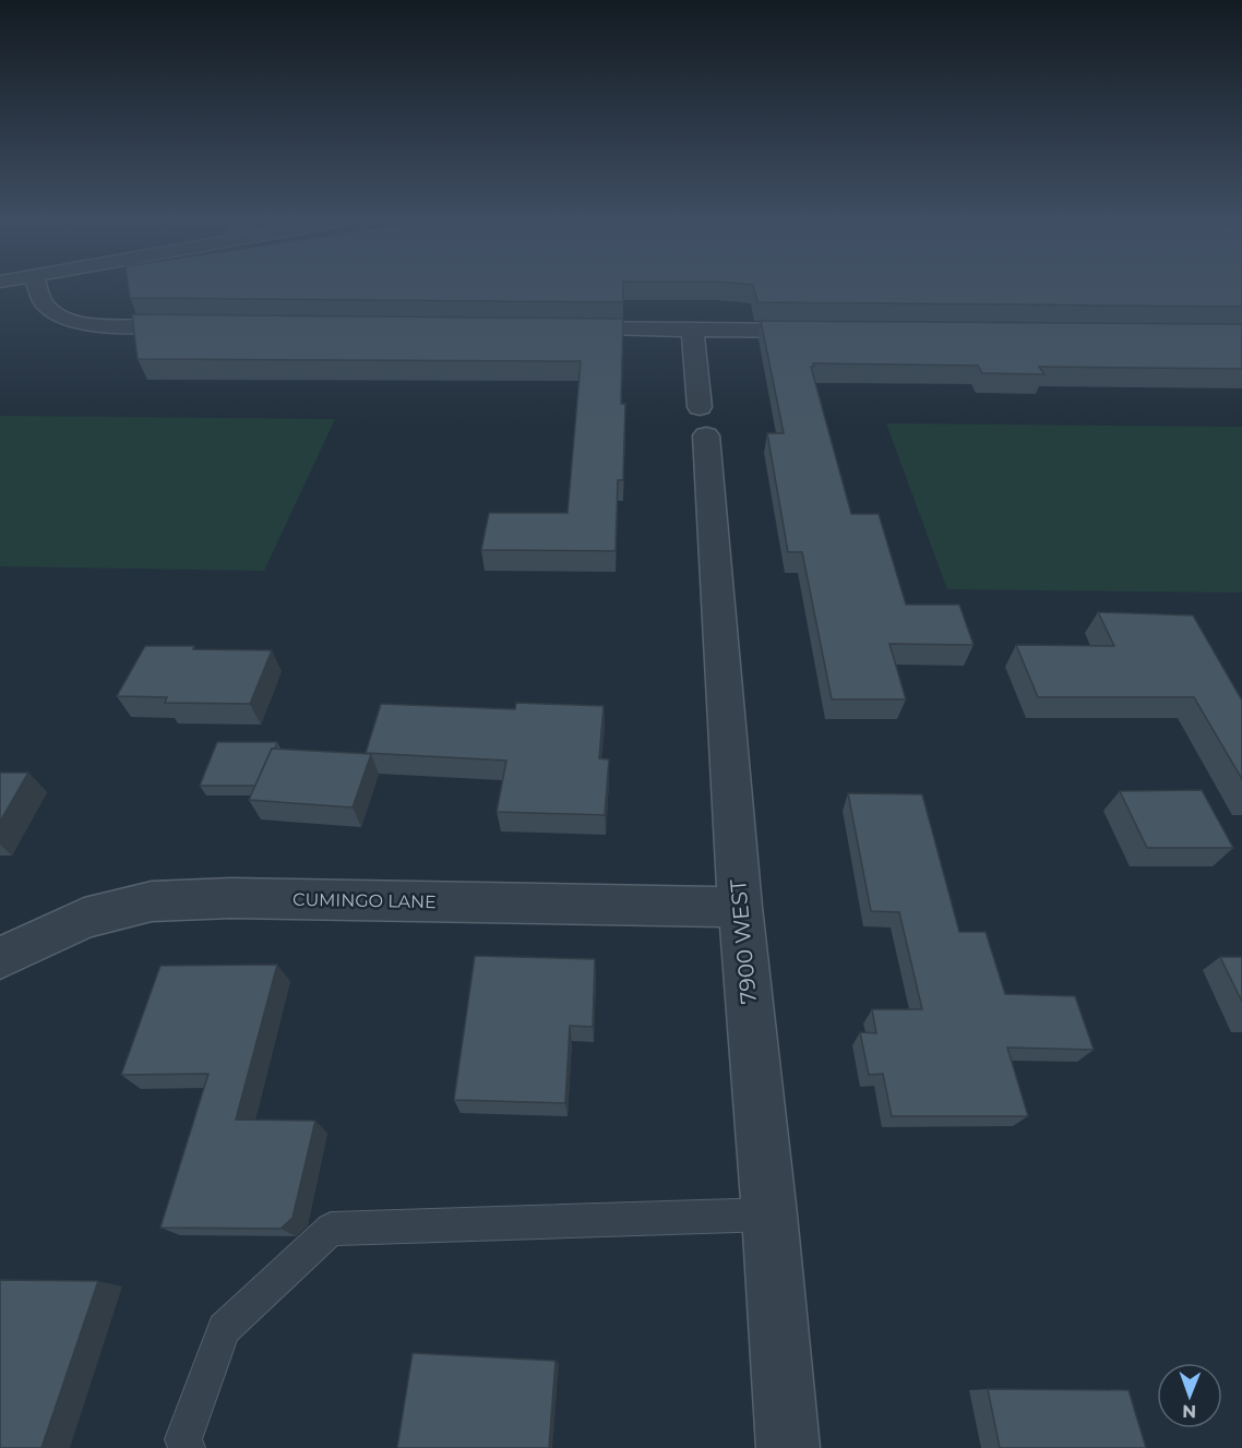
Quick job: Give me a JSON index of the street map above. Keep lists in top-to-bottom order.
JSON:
{
  "streets": {
    "street": ["CUMINGO LANE", "7900 WEST"]
  },
  "crossings": [
    ["CUMINGO LANE", "7900 WEST"]
  ],
  "north": "bottom"
}
